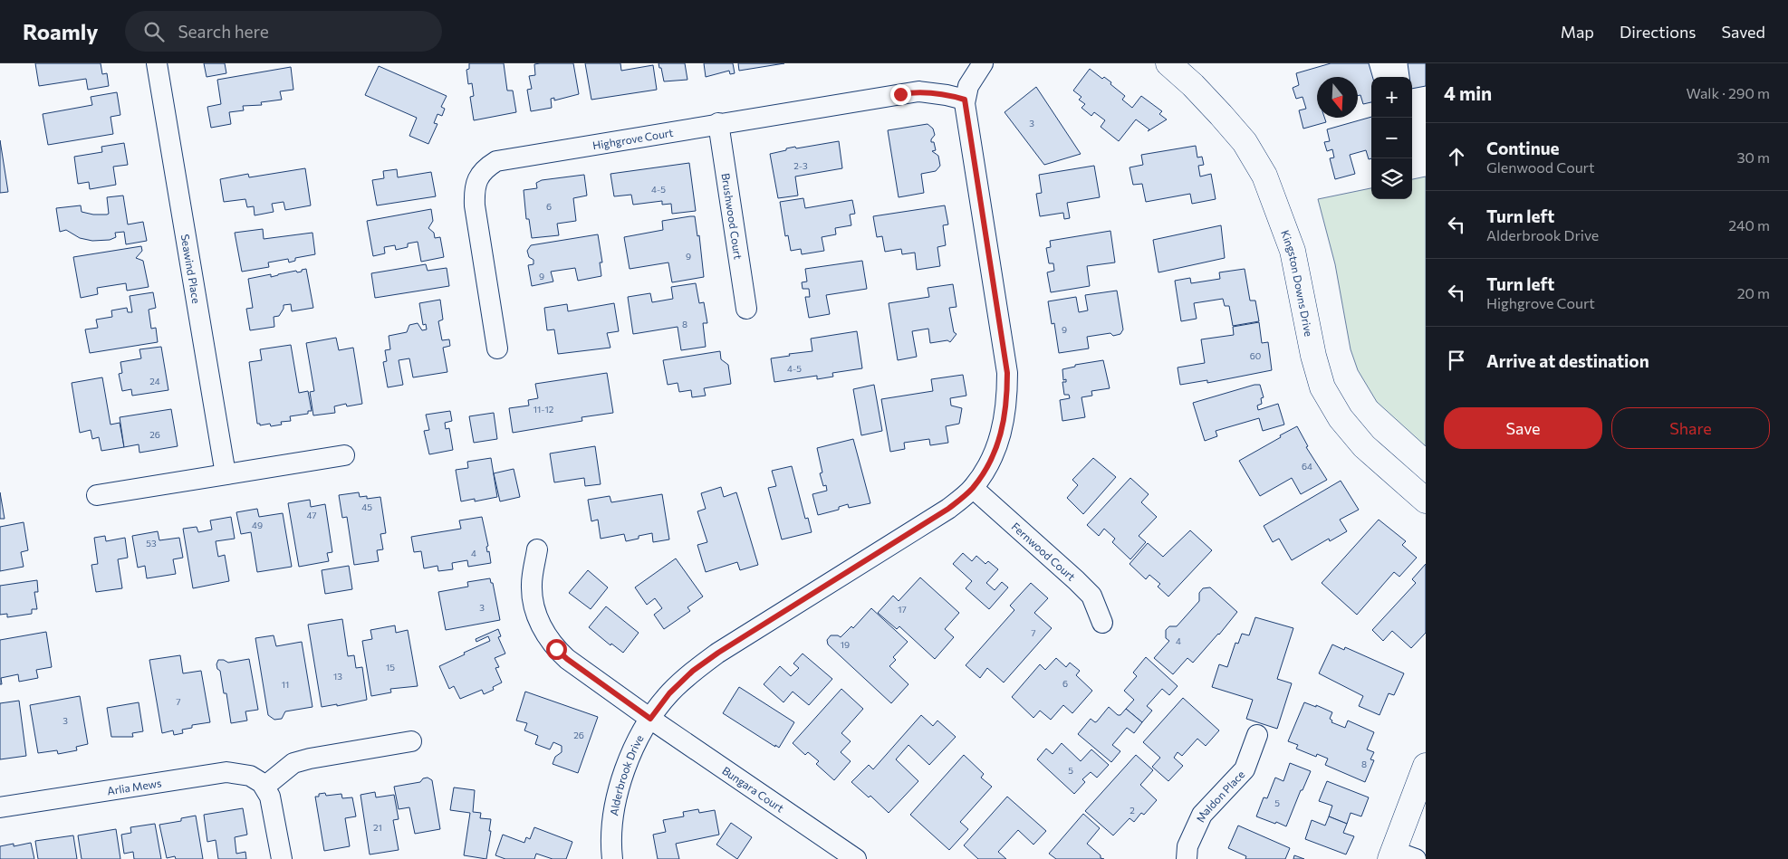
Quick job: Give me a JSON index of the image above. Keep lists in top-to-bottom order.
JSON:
{
  "streets": {
    "street": [
      "Highgrove Court",
      "Brushwood Court",
      "Seawind Place",
      "Kingston Downs Drive",
      "Fernwood Court",
      "Alderbrook Drive",
      "Arlia Mews",
      "Bungara Court",
      "Maldon Place"
    ]
  },
  "crossings": [
    ["Highgrove Court", "Brushwood Court"],
    ["Highgrove Court", "Alderbrook Drive"],
    ["Fernwood Court", "Alderbrook Drive"],
    ["Alderbrook Drive", "Bungara Court"]
  ],
  "house_numbers": [
    "3",
    "2-3",
    "4-5",
    "6",
    "9",
    "9",
    "8",
    "9",
    "60",
    "4-5",
    "24",
    "11-12",
    "26",
    "64",
    "45",
    "47",
    "49",
    "53",
    "4",
    "3",
    "17",
    "7",
    "4",
    "19",
    "15",
    "13",
    "6",
    "11",
    "7",
    "3",
    "26",
    "8",
    "5",
    "5",
    "2",
    "21"
  ],
  "north": "bottom",
  "page": {
    "header": "Roamly",
    "search": "Search here",
    "nav": ["Map", "Directions", "Saved"],
    "heading": ["4 min", "Walk · 290 m"],
    "map_buttons": ["+", "−"],
    "list": [
      ["Continue", "Glenwood Court", "30 m"],
      ["Turn left", "Alderbrook Drive", "240 m"],
      ["Turn left", "Highgrove Court", "20 m"],
      "Arrive at destination"
    ],
    "buttons": ["Save", "Share"]
  }
}
